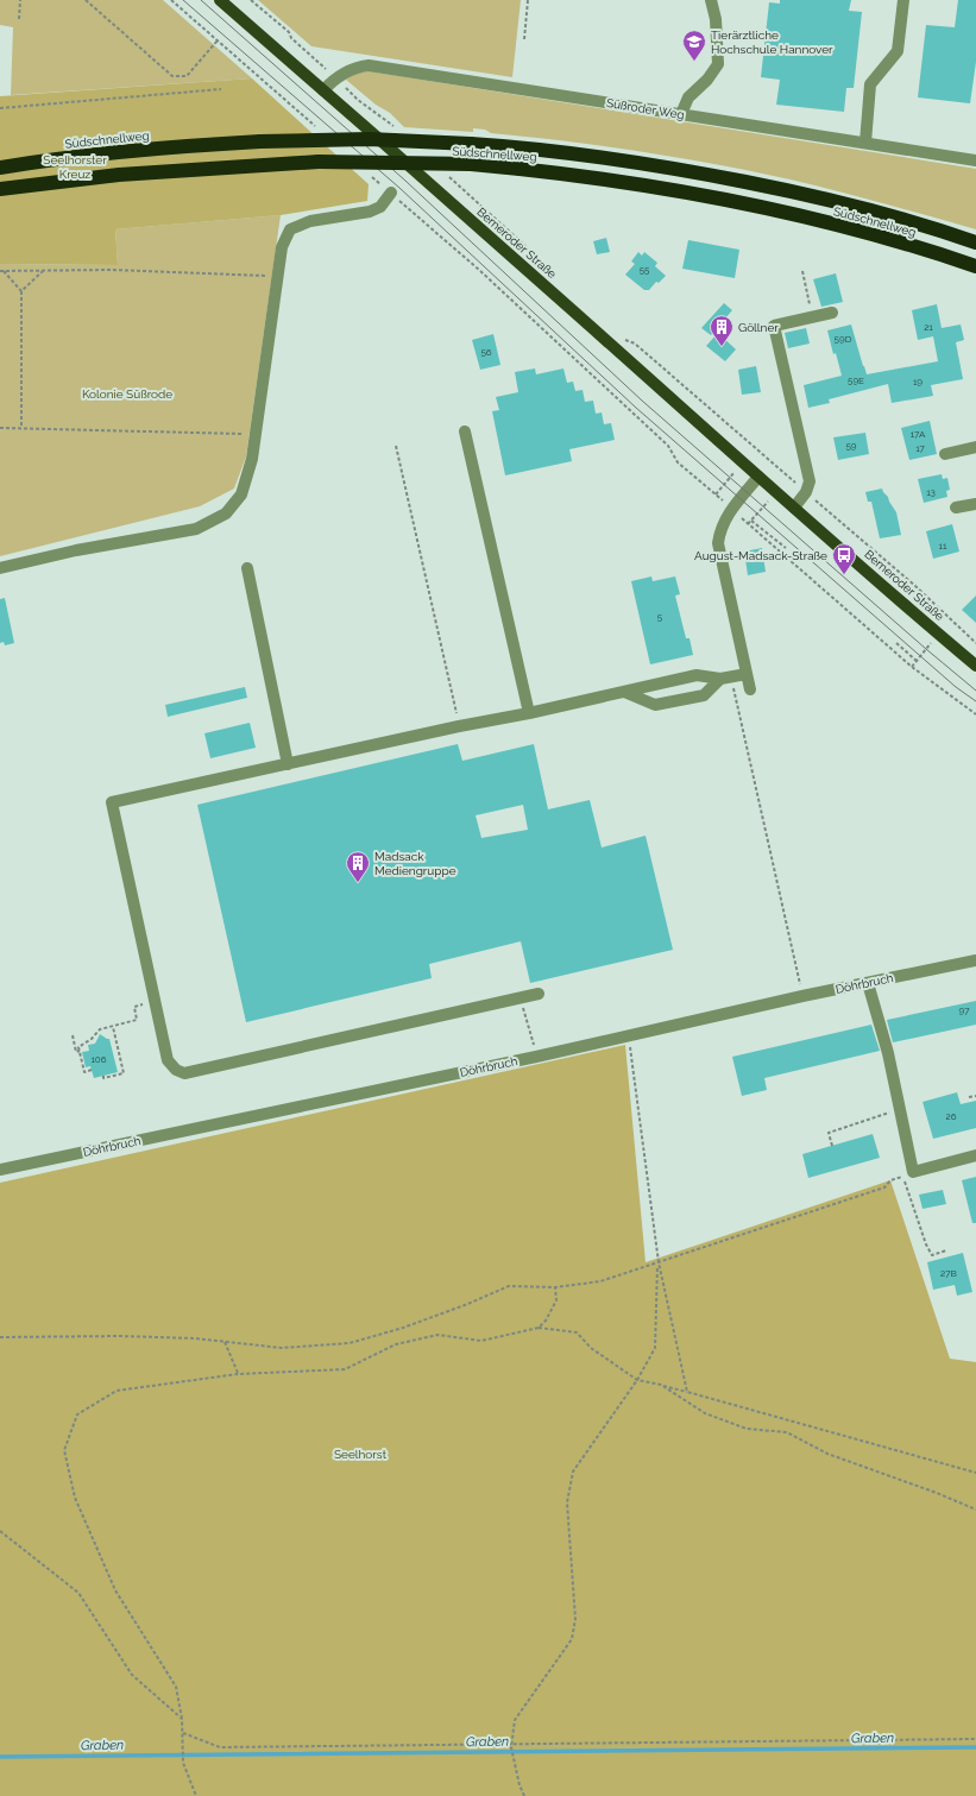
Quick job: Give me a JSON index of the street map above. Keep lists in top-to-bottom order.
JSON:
{
  "streets": {
    "highway": ["Südschnellweg"],
    "main road": ["Bemeroder Straße"],
    "street": ["Süßroder Weg", "Döhrbruch"]
  },
  "crossings": [
    ["Süßroder Weg", "Bemeroder Straße"]
  ],
  "water": ["Graben"],
  "parks": ["Seelhorster Kreuz", "Kolonie Süßrode", "Seelhorst"],
  "places": {
    "school or university": ["Tierärztliche Hochschule Hannover"],
    "building": ["Göllner", "Madsack Mediengruppe"],
    "bus stop": ["August-Madsack-Straße"]
  },
  "house_numbers": [
    "55",
    "21",
    "59D",
    "56",
    "59E",
    "19",
    "17A",
    "59",
    "17",
    "13",
    "11",
    "5",
    "97",
    "106",
    "26",
    "27B"
  ]
}
